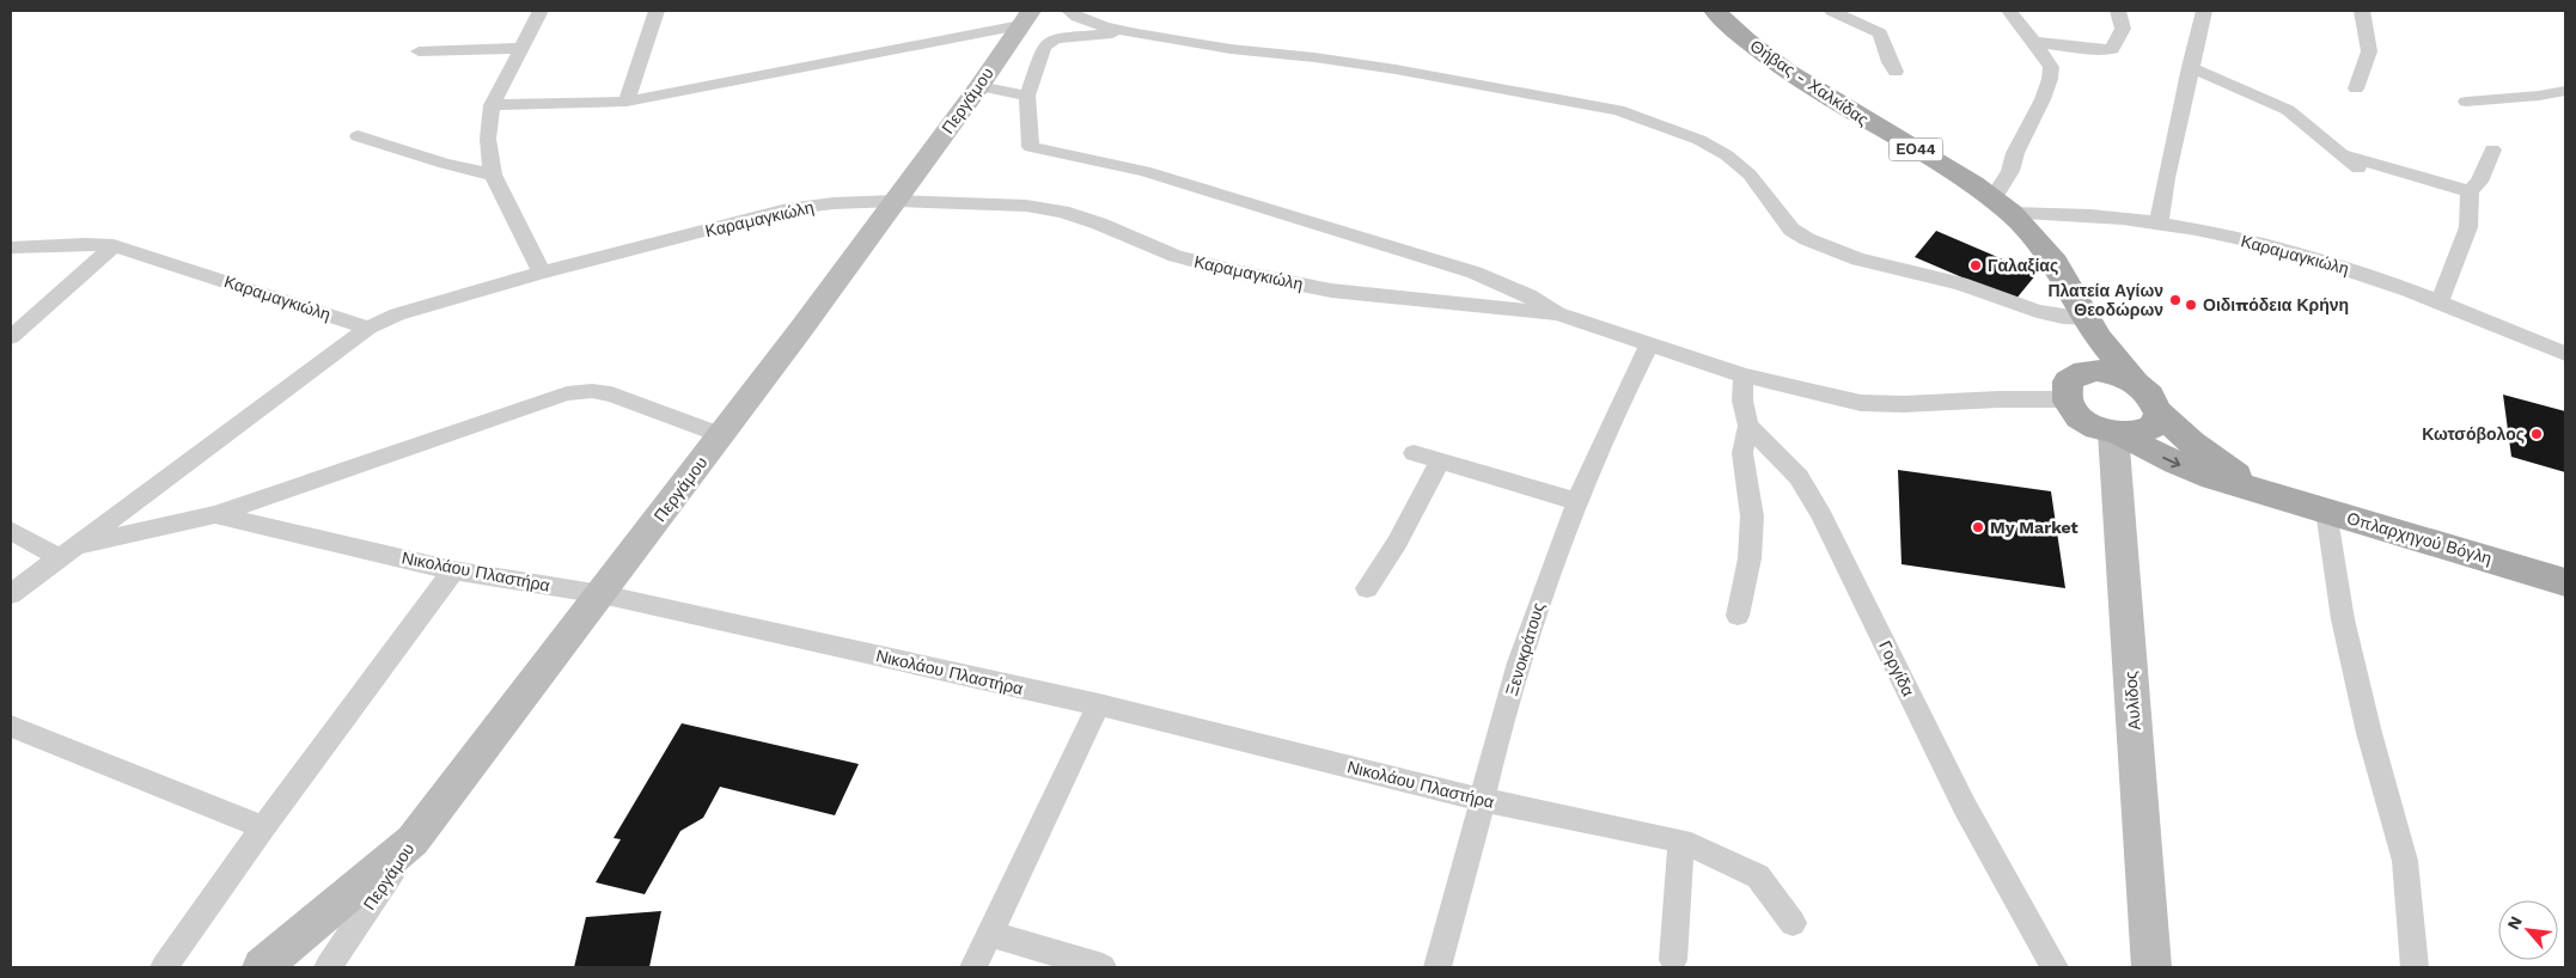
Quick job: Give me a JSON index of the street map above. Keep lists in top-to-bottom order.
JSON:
{
  "streets": {
    "main road": ["Θήβας - Χαλκίδας", "ΕΟ44", "Οπλαρχηγού Βόγλη"],
    "street": [
      "Περγάμου",
      "Καραμαγκιώλη",
      "Νικολάου Πλαστήρα",
      "Ξενοκράτους",
      "Γοργίδα",
      "Αυλίδος"
    ]
  },
  "crossings": [
    ["Θήβας - Χαλκίδας", "ΕΟ44"],
    ["Θήβας - Χαλκίδας", "Καραμαγκιώλη"],
    ["Θήβας - Χαλκίδας", "Οπλαρχηγού Βόγλη"],
    ["Θήβας - Χαλκίδας", "Αυλίδος"],
    ["Περγάμου", "Καραμαγκιώλη"],
    ["Περγάμου", "Νικολάου Πλαστήρα"],
    ["ΕΟ44", "Οπλαρχηγού Βόγλη"],
    ["ΕΟ44", "Αυλίδος"],
    ["Οπλαρχηγού Βόγλη", "Αυλίδος"],
    ["Νικολάου Πλαστήρα", "Ξενοκράτους"]
  ],
  "places": [
    "Γαλαξίας",
    "Πλατεία Αγίων Θεοδώρων",
    "Οιδιπόδεια Κρήνη",
    "Κωτσόβολος",
    "My Market"
  ],
  "north": "top left"
}
